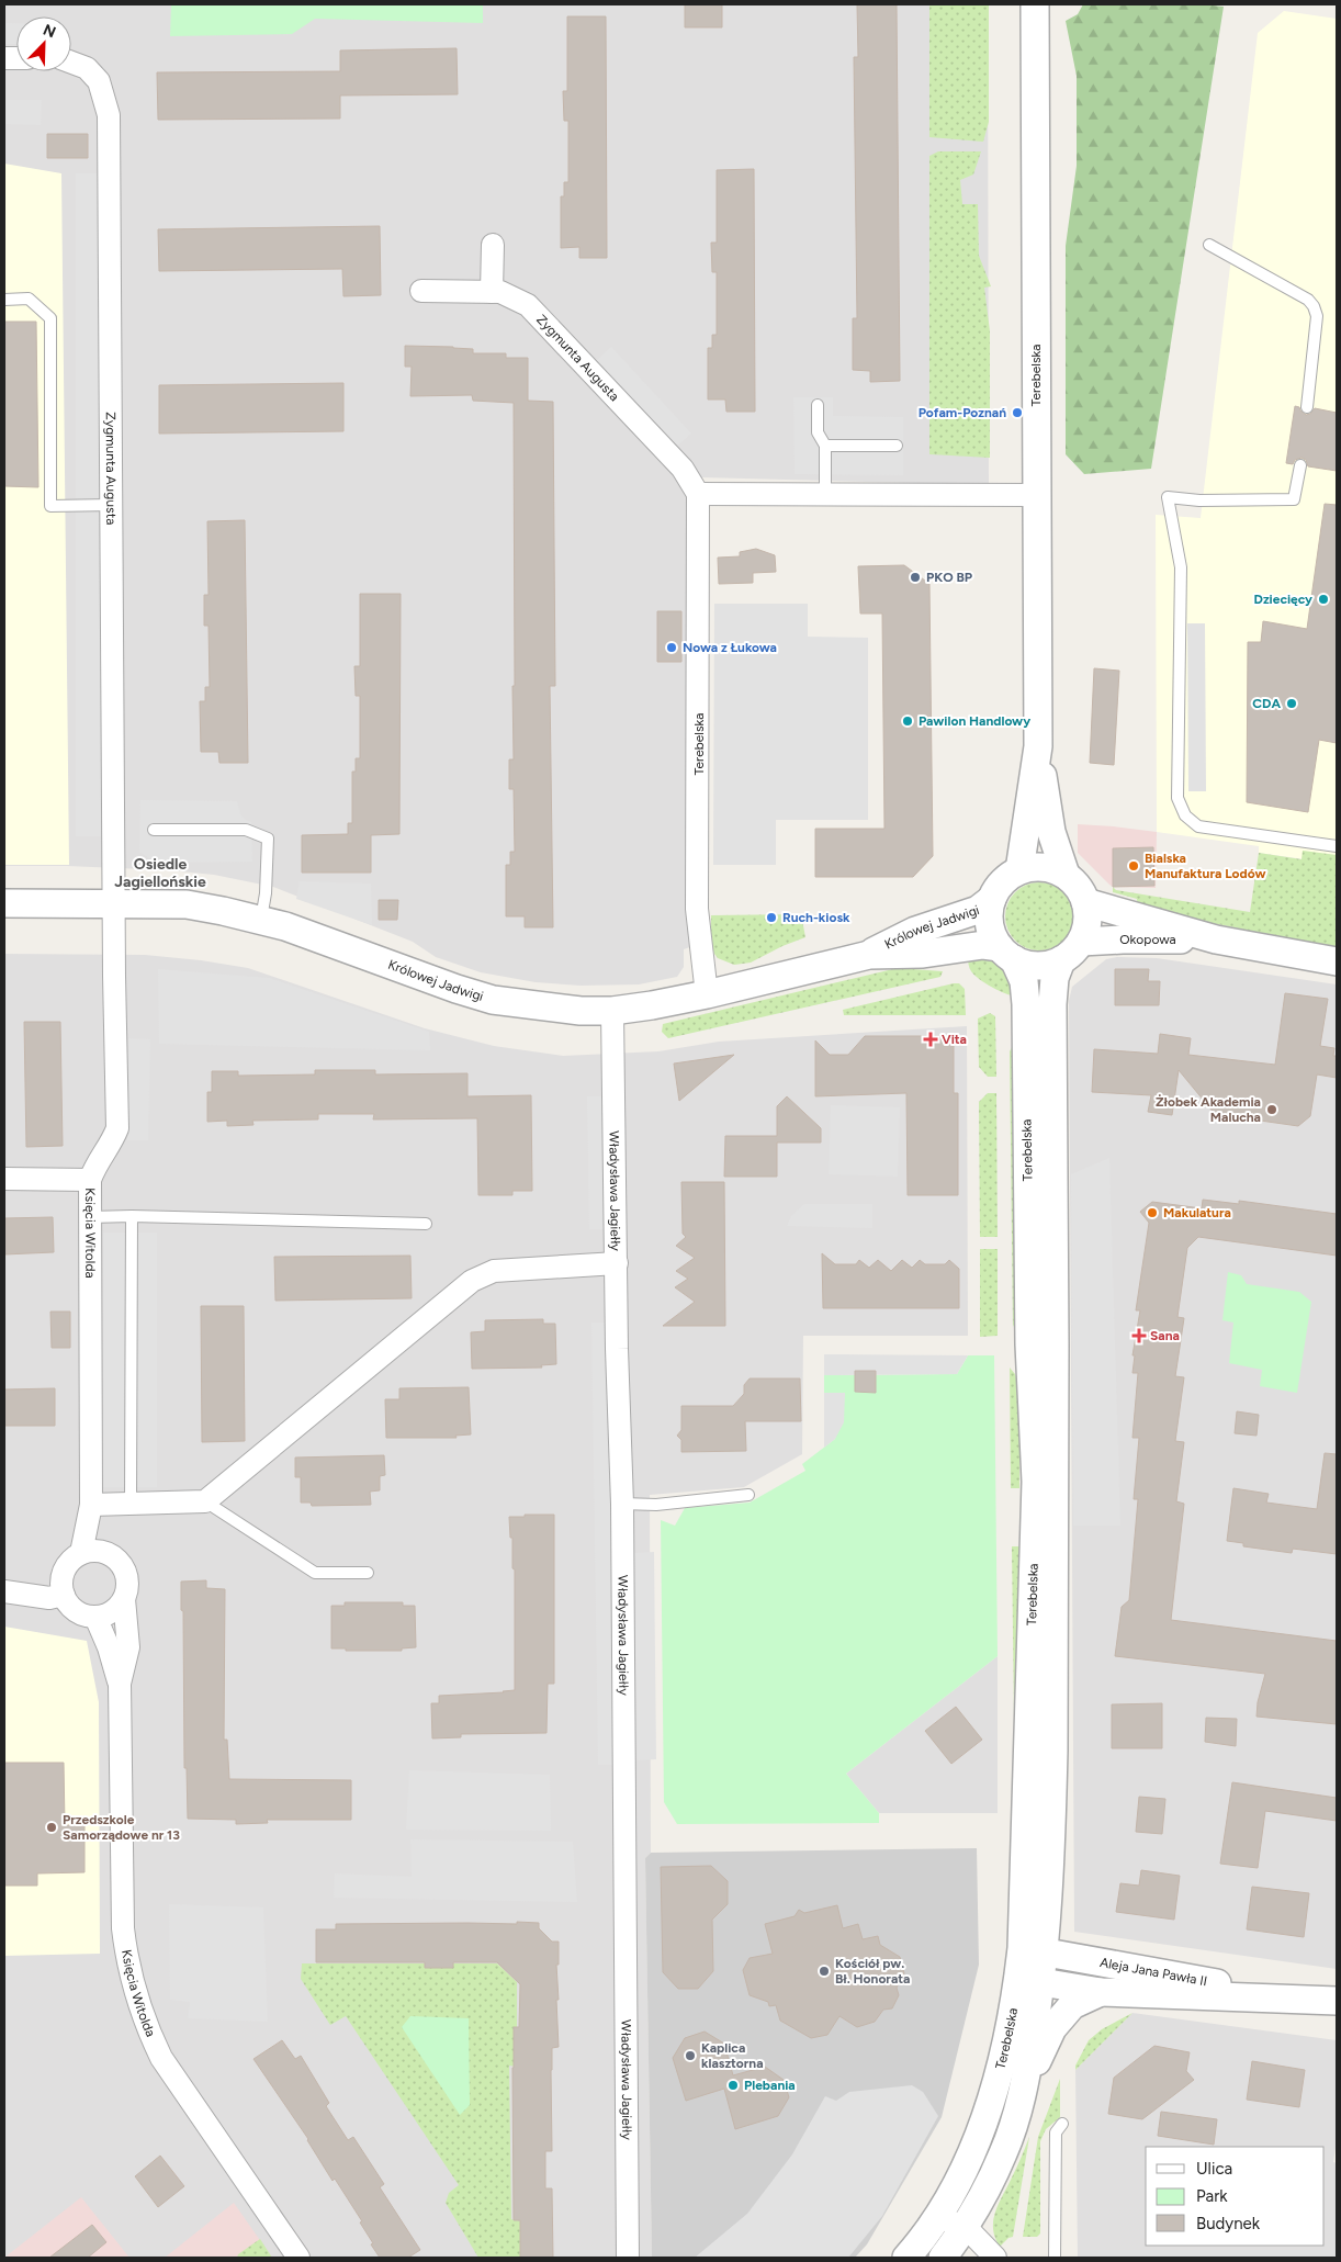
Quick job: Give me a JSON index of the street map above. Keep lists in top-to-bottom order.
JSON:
{
  "streets": {
    "street": [
      "Zygmunta Augusta",
      "Terebelska",
      "Królowej Jadwigi",
      "Okopowa",
      "Władysława Jagiełły",
      "Księcia Witolda",
      "Aleja Jana Pawła II"
    ]
  },
  "crossings": [
    ["Zygmunta Augusta", "Terebelska"],
    ["Zygmunta Augusta", "Królowej Jadwigi"],
    ["Zygmunta Augusta", "Księcia Witolda"],
    ["Terebelska", "Królowej Jadwigi"],
    ["Terebelska", "Okopowa"],
    ["Terebelska", "Aleja Jana Pawła II"],
    ["Królowej Jadwigi", "Okopowa"],
    ["Królowej Jadwigi", "Władysława Jagiełły"],
    ["Królowej Jadwigi", "Księcia Witolda"]
  ],
  "districts": ["Osiedle Jagiellońskie"],
  "places": {
    "other": [
      "Pofam-Poznań",
      "PKO BP",
      "Dziecięcy",
      "Nowa z Łukowa",
      "CDA",
      "Pawilon Handlowy",
      "Bialska Manufaktura Lodów",
      "Ruch-kiosk",
      "Żłobek Akademia Malucha",
      "Makulatura",
      "Przedszkole Samorządowe nr 13",
      "Kościół pw. Bł. Honorata",
      "Kaplica klasztorna",
      "Plebania"
    ],
    "health": ["Vita", "Sana"]
  },
  "legend": ["Ulica", "Park", "Budynek"],
  "north": "top right"
}
